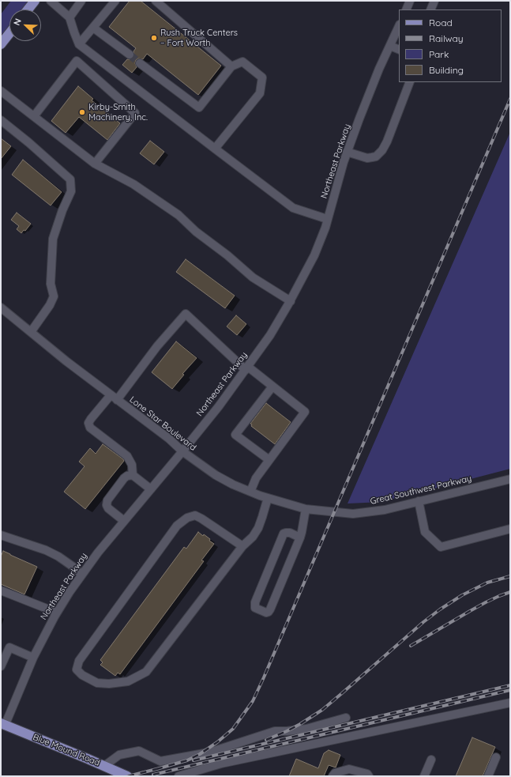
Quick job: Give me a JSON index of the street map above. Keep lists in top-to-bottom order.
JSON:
{
  "streets": {
    "main road": ["Blue Mound Road"],
    "street": ["Northeast Parkway", "Lone Star Boulevard", "Great Southwest Parkway"]
  },
  "crossings": [
    ["Northeast Parkway", "Lone Star Boulevard"],
    ["Northeast Parkway", "Blue Mound Road"],
    ["Lone Star Boulevard", "Great Southwest Parkway"]
  ],
  "places": ["Rush Truck Centers – Fort Worth", "Kirby-Smith Machinery, Inc."],
  "legend": [
    "Road",
    "Railway",
    "Park",
    "Building"
  ],
  "north": "top left"
}
